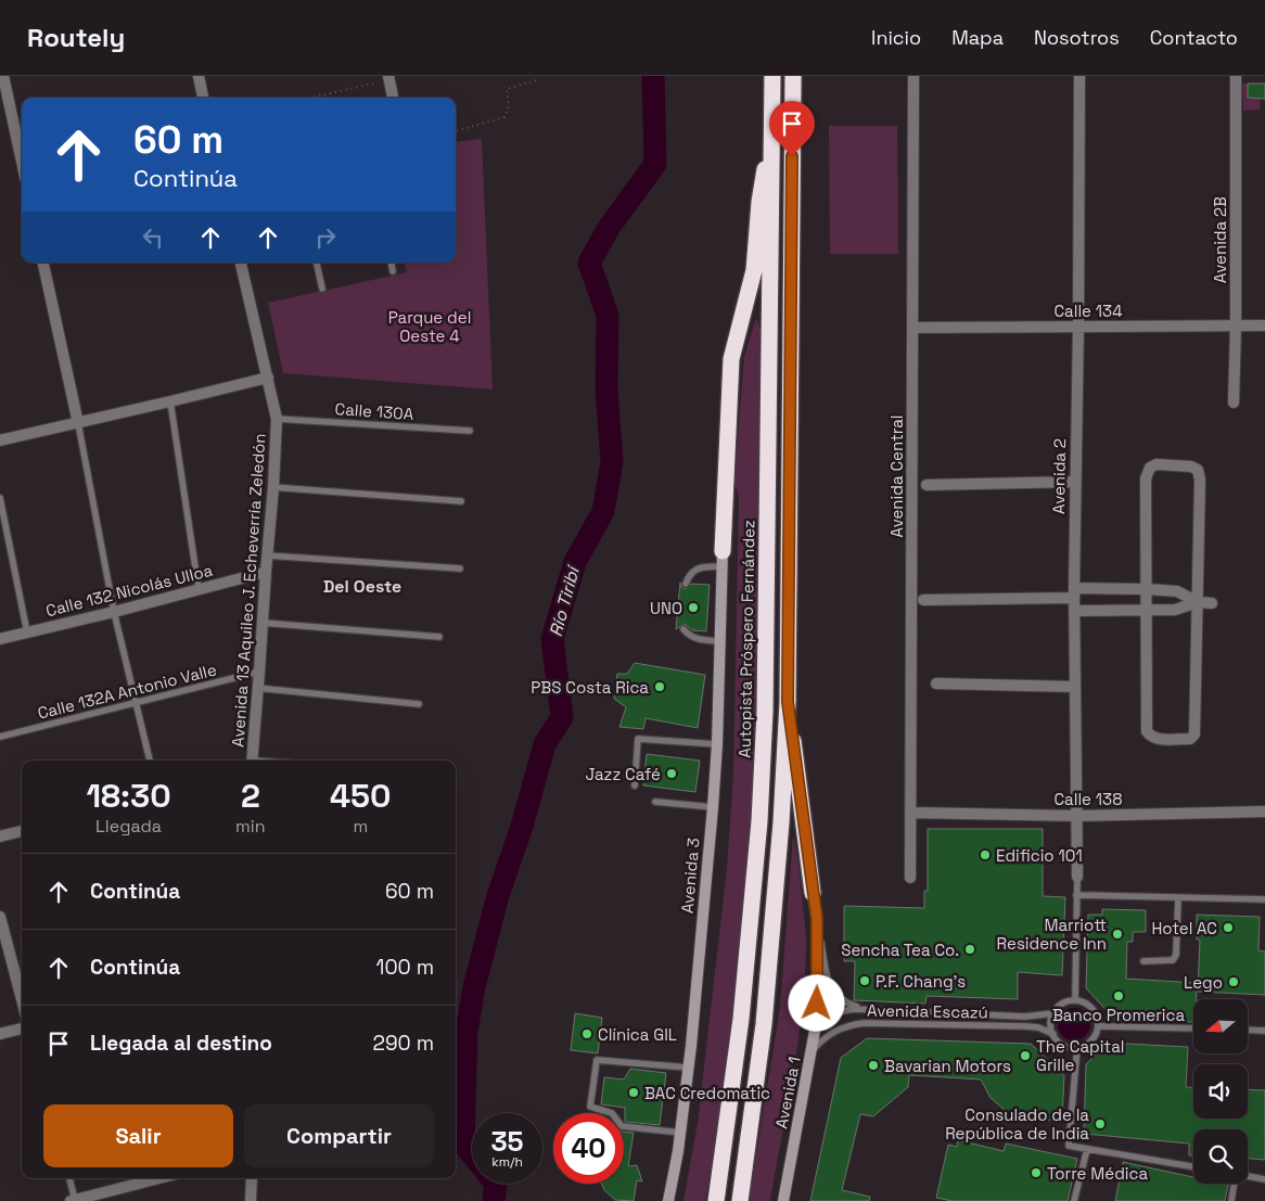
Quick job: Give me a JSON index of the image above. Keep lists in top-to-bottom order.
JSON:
{
  "streets": {
    "highway": ["Autopista Próspero Fernández"],
    "street": [
      "Avenida 2B",
      "Calle 134",
      "Avenida Central",
      "Avenida 2",
      "Calle 132 Nicolás Ulloa",
      "Avenida 13 Aquileo J. Echeverría Zeledón",
      "Calle 138",
      "Avenida 3",
      "Avenida 1"
    ],
    "lane": ["Calle 130A", "Calle 132A Antonio Valle", "Avenida Escazú"]
  },
  "crossings": [
    ["Avenida 2B", "Calle 134"],
    ["Calle 134", "Avenida Central"],
    ["Calle 134", "Avenida 2"],
    ["Calle 130A", "Avenida 13 Aquileo J. Echeverría Zeledón"],
    ["Avenida Central", "Calle 138"],
    ["Avenida 2", "Calle 138"],
    ["Calle 132 Nicolás Ulloa", "Avenida 13 Aquileo J. Echeverría Zeledón"],
    ["Avenida 13 Aquileo J. Echeverría Zeledón", "Calle 132A Antonio Valle"],
    ["Avenida Escazú", "Avenida 1"]
  ],
  "districts": ["Del Oeste"],
  "water": ["Río Tiribí"],
  "parks": ["Parque del Oeste 4"],
  "places": [
    "UNO",
    "PBS Costa Rica",
    "Jazz Café",
    "Edificio 101",
    "Hotel AC",
    "Marriott Residence Inn",
    "Sencha Tea Co.",
    "P.F. Chang's",
    "Lego",
    "Banco Promerica",
    "Clínica GIL",
    "The Capital Grille",
    "Bavarian Motors",
    "BAC Credomatic",
    "Consulado de la República de India",
    "Torre Médica"
  ],
  "north": "left",
  "page": {
    "header": "Routely",
    "nav": [
      "Inicio",
      "Mapa",
      "Nosotros",
      "Contacto"
    ],
    "turn": ["60 m", "Continúa"],
    "eta": [
      "18:30",
      "Llegada",
      "2",
      "min",
      "450",
      "m"
    ],
    "list": [
      {
        "name": "Continúa",
        "value": "60 m"
      },
      {
        "name": "Continúa",
        "value": "100 m"
      },
      {
        "name": "Llegada al destino",
        "value": "290 m"
      }
    ],
    "buttons": ["Salir", "Compartir"],
    "speed": "35 km/h",
    "limit": "40"
  }
}
